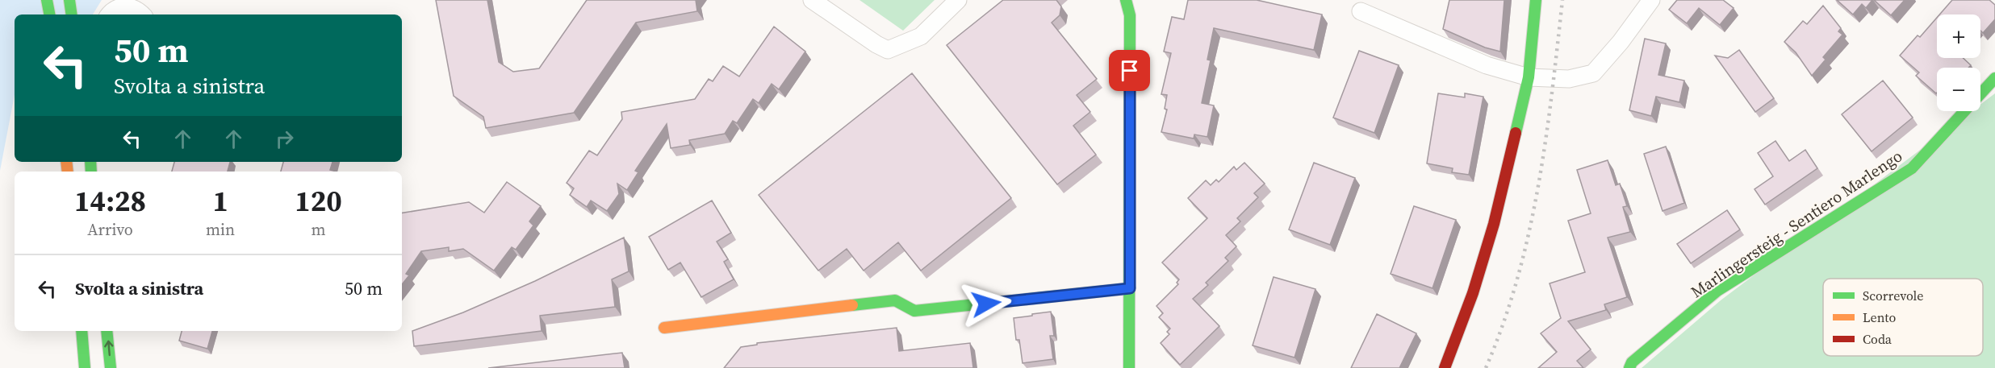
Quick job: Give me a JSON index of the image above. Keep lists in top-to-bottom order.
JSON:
{
  "streets": {
    "main road": ["Marlingersteig - Sentiero Marlengo"]
  },
  "legend": ["Scorrevole", "Lento", "Coda"],
  "page": {
    "map_buttons": ["+", "−"],
    "turn": ["50 m", "Svolta a sinistra"],
    "eta": [
      "14:28",
      "Arrivo",
      "1",
      "min",
      "120",
      "m"
    ],
    "list": [
      {
        "name": "Svolta a sinistra",
        "value": "50 m"
      }
    ]
  }
}
